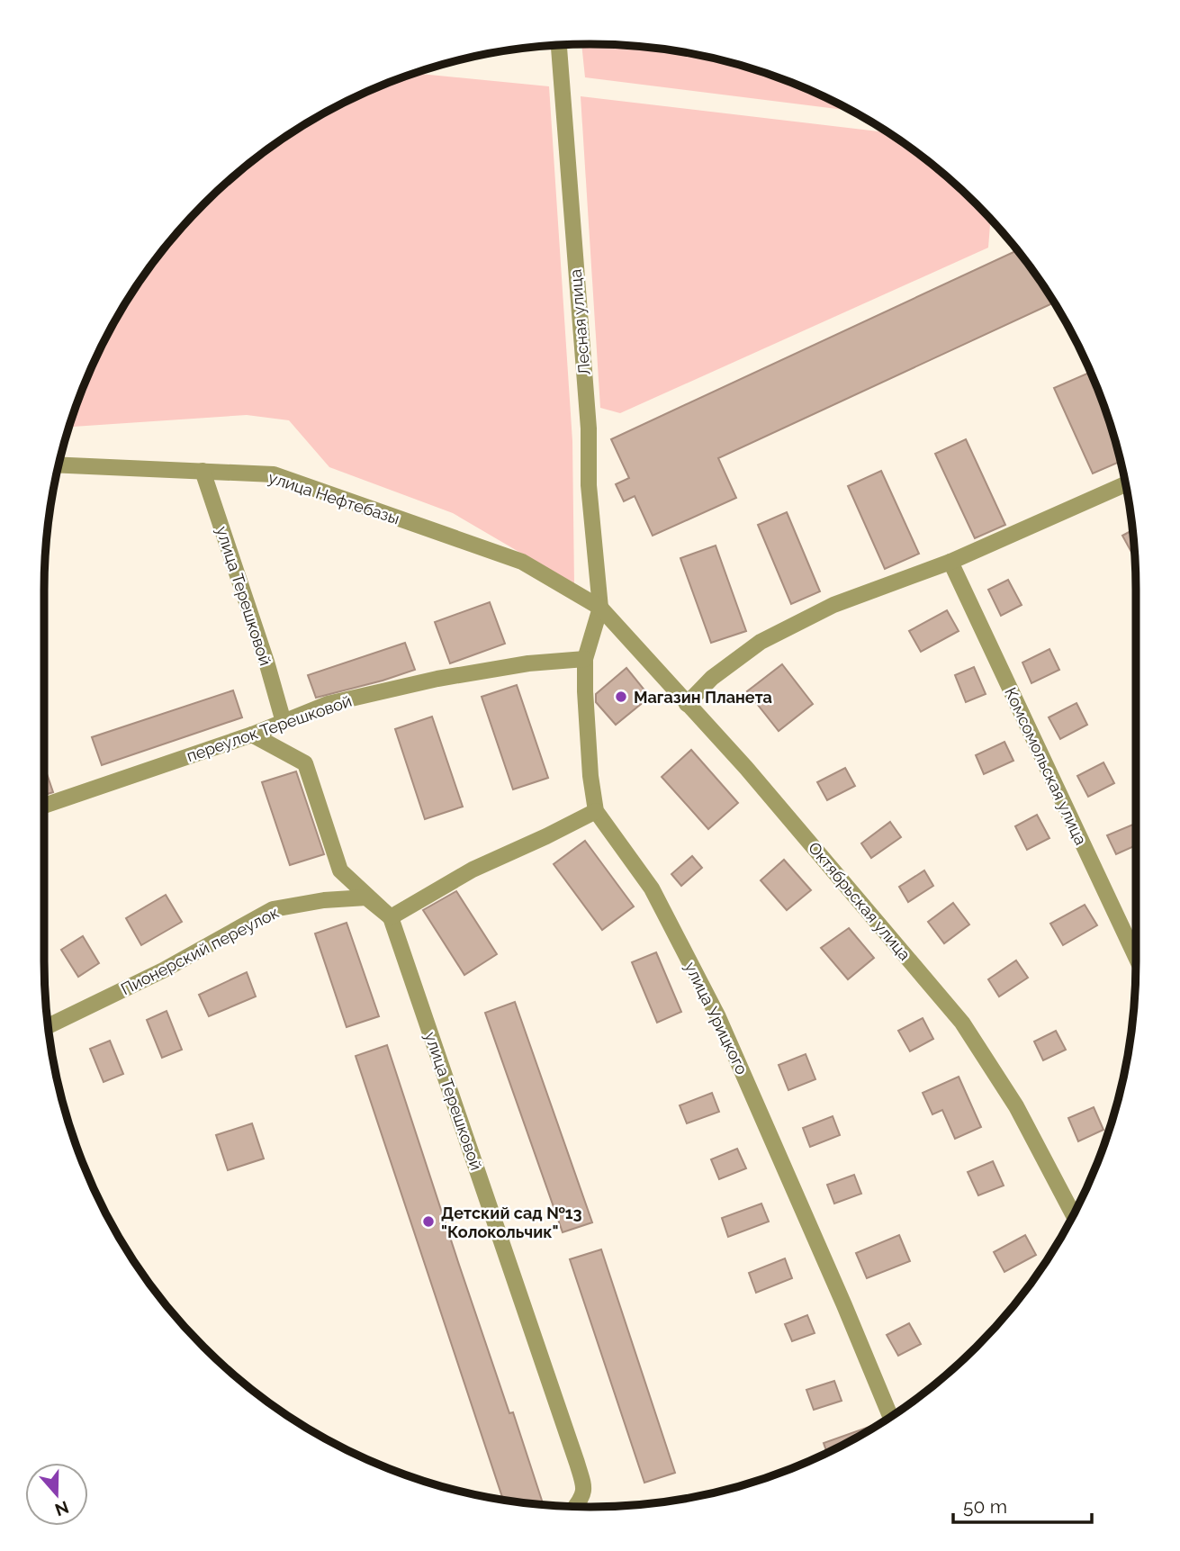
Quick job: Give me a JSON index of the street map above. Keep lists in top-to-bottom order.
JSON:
{
  "streets": {
    "street": [
      "Лесная улица",
      "улица Нефтебазы",
      "улица Терешковой",
      "переулок Терешковой",
      "Комсомольская улица",
      "Октябрьская улица",
      "Пионерский переулок",
      "улица Урицкого"
    ]
  },
  "crossings": [
    ["Лесная улица", "улица Нефтебазы"],
    ["Лесная улица", "Октябрьская улица"],
    ["Лесная улица", "улица Урицкого"],
    ["улица Нефтебазы", "улица Терешковой"],
    ["улица Нефтебазы", "Октябрьская улица"],
    ["улица Нефтебазы", "улица Урицкого"],
    ["улица Терешковой", "переулок Терешковой"],
    ["улица Терешковой", "Пионерский переулок"],
    ["переулок Терешковой", "улица Урицкого"],
    ["Октябрьская улица", "улица Урицкого"]
  ],
  "places": ["Магазин Планета", "Детский сад №13 \"Колокольчик\""],
  "scale_bar": "50 m",
  "north": "bottom"
}
